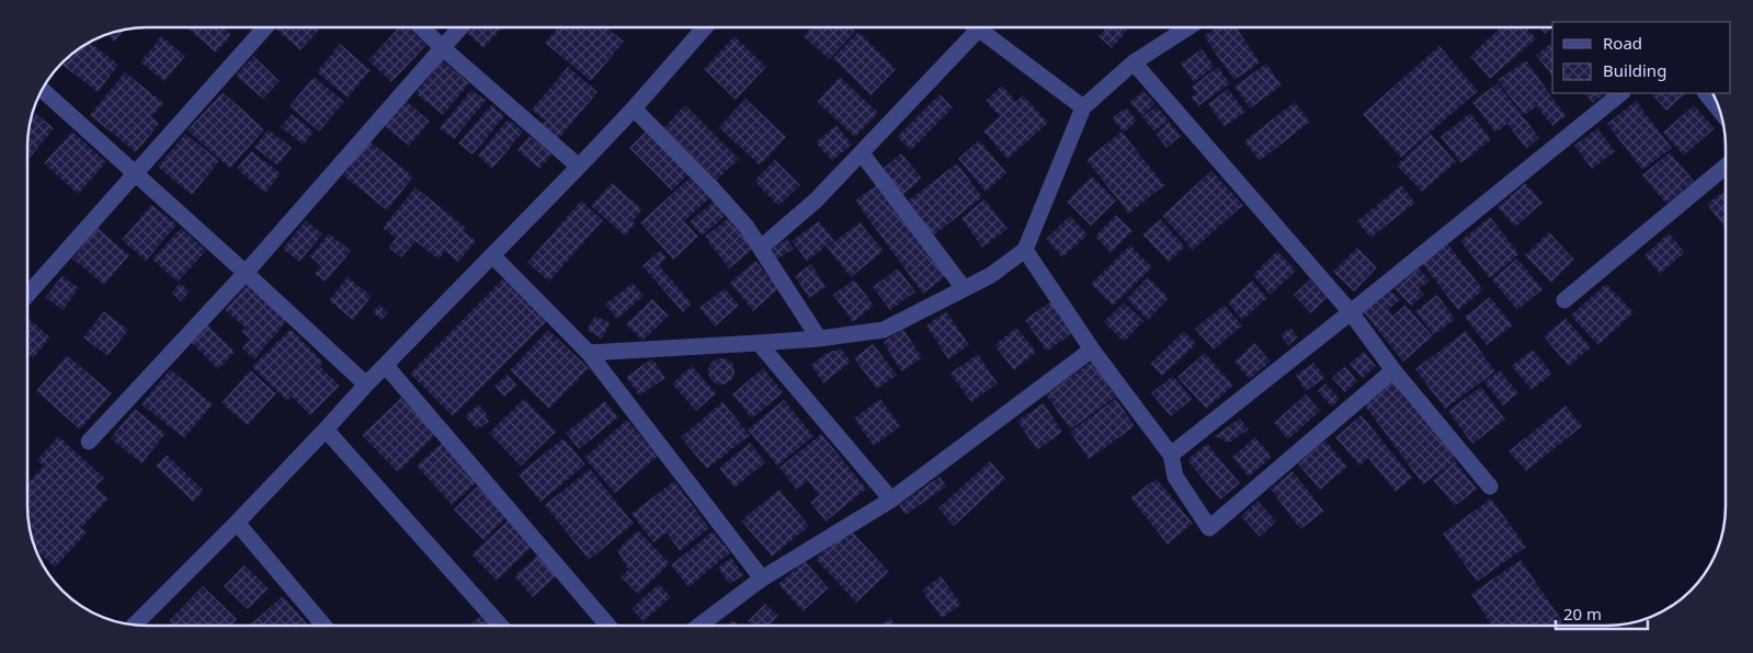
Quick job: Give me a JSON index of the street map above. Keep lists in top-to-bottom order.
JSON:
{
  "legend": ["Road", "Building"],
  "scale_bar": "20 m"
}
